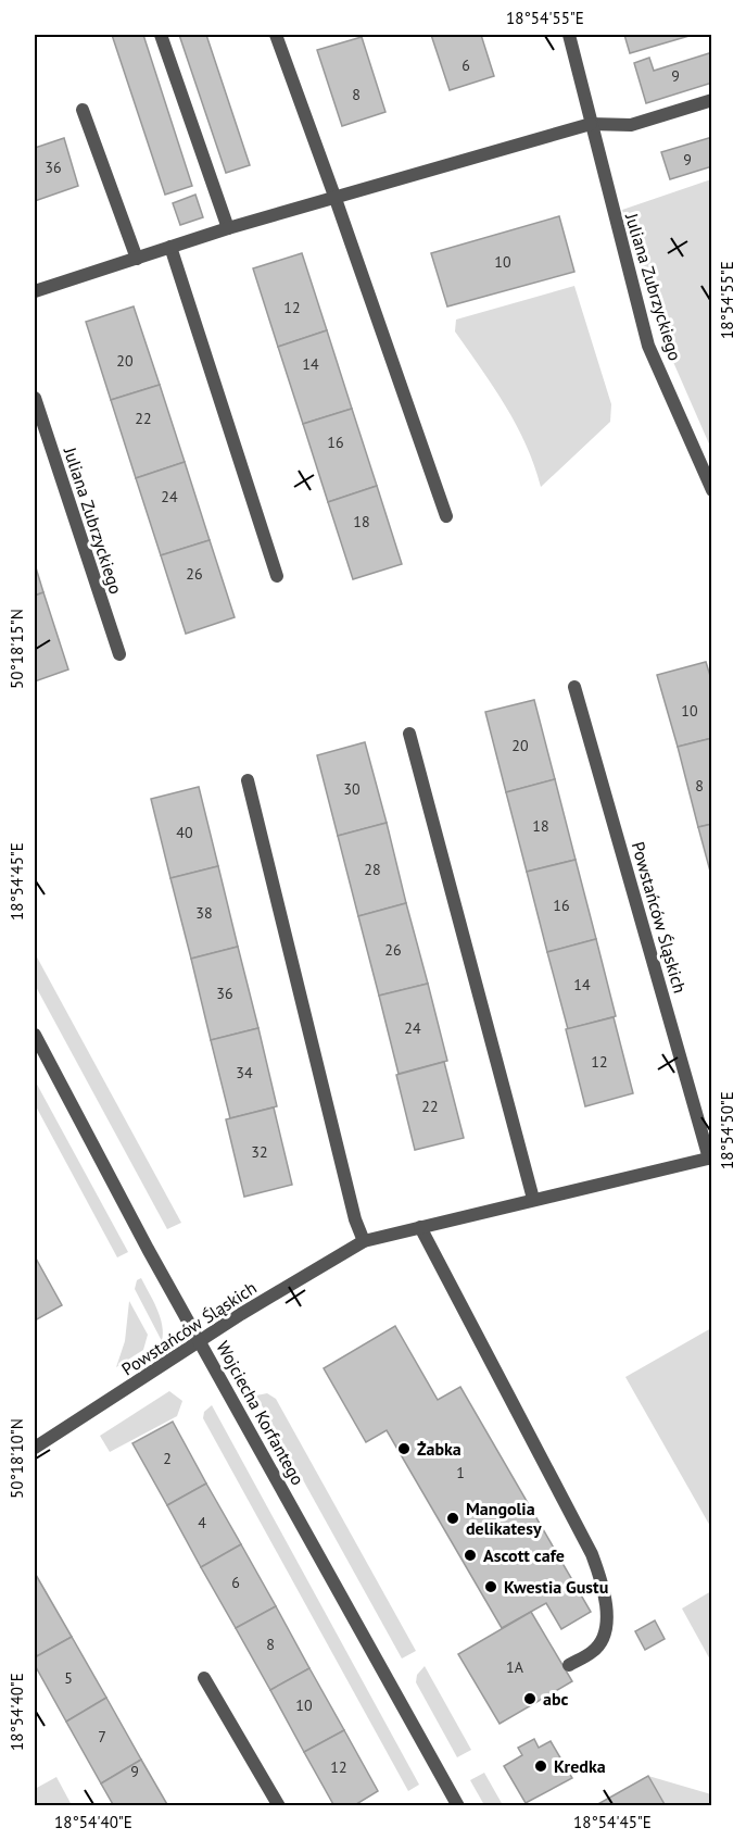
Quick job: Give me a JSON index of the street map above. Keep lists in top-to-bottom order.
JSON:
{
  "streets": {
    "street": ["Juliana Zubrzyckiego", "Powstańców Śląskich", "Wojciecha Korfantego"]
  },
  "crossings": [
    ["Powstańców Śląskich", "Wojciecha Korfantego"]
  ],
  "places": [
    "Żabka",
    "Mangolia delikatesy",
    "Ascott cafe",
    "Kwestia Gustu",
    "abc",
    "Kredka"
  ],
  "house_numbers": [
    "6",
    "9",
    "8",
    "9",
    "36",
    "10",
    "12",
    "20",
    "14",
    "22",
    "16",
    "24",
    "18",
    "26",
    "10",
    "20",
    "8",
    "30",
    "18",
    "40",
    "28",
    "16",
    "38",
    "26",
    "14",
    "36",
    "24",
    "12",
    "34",
    "22",
    "32",
    "2",
    "1",
    "4",
    "6",
    "8",
    "1A",
    "5",
    "10",
    "7",
    "12",
    "9"
  ],
  "coordinates": [
    "18°54'55\"E",
    "50°18'15\"N",
    "18°54'45\"E",
    "18°54'50\"E",
    "50°18'10\"N",
    "18°54'40\"E"
  ]
}
